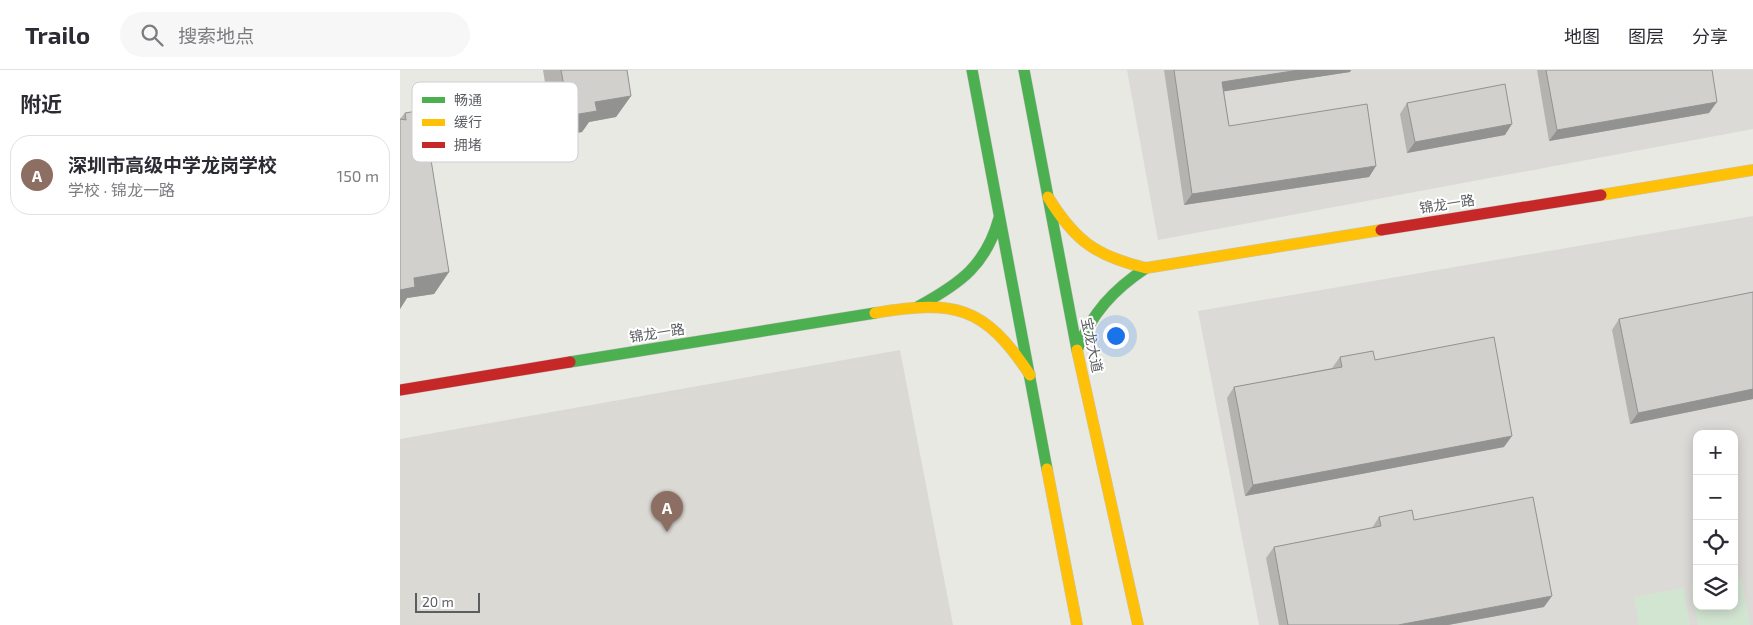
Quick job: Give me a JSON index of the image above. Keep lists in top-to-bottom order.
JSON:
{
  "streets": {
    "street": ["锦龙一路", "宝龙大道"]
  },
  "crossings": [
    ["锦龙一路", "宝龙大道"]
  ],
  "legend": ["畅通", "缓行", "拥堵"],
  "scale_bar": "20 m",
  "page": {
    "header": "Trailo",
    "search": "搜索地点",
    "nav": ["地图", "图层", "分享"],
    "heading": "附近",
    "list": [
      {
        "mark": "A",
        "name": "深圳市高级中学龙岗学校",
        "note": "学校 · 锦龙一路",
        "value": "150 m"
      }
    ],
    "map_buttons": ["+", "−"],
    "pins": "A",
    "scale": "20 m"
  }
}
